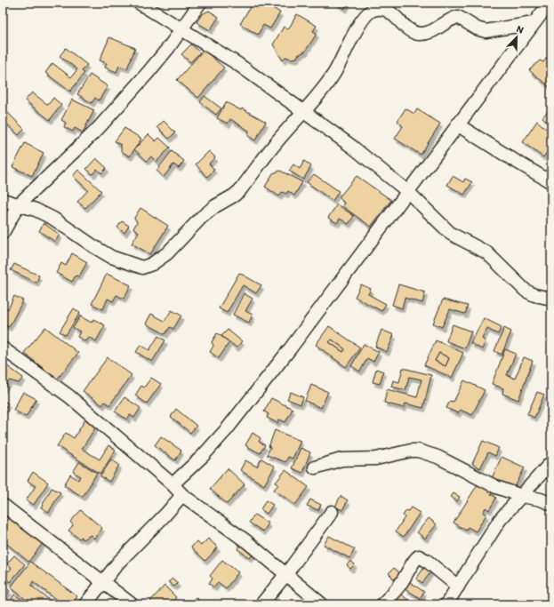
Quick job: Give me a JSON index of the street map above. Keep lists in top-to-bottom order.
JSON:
{
  "north": "top right"
}
